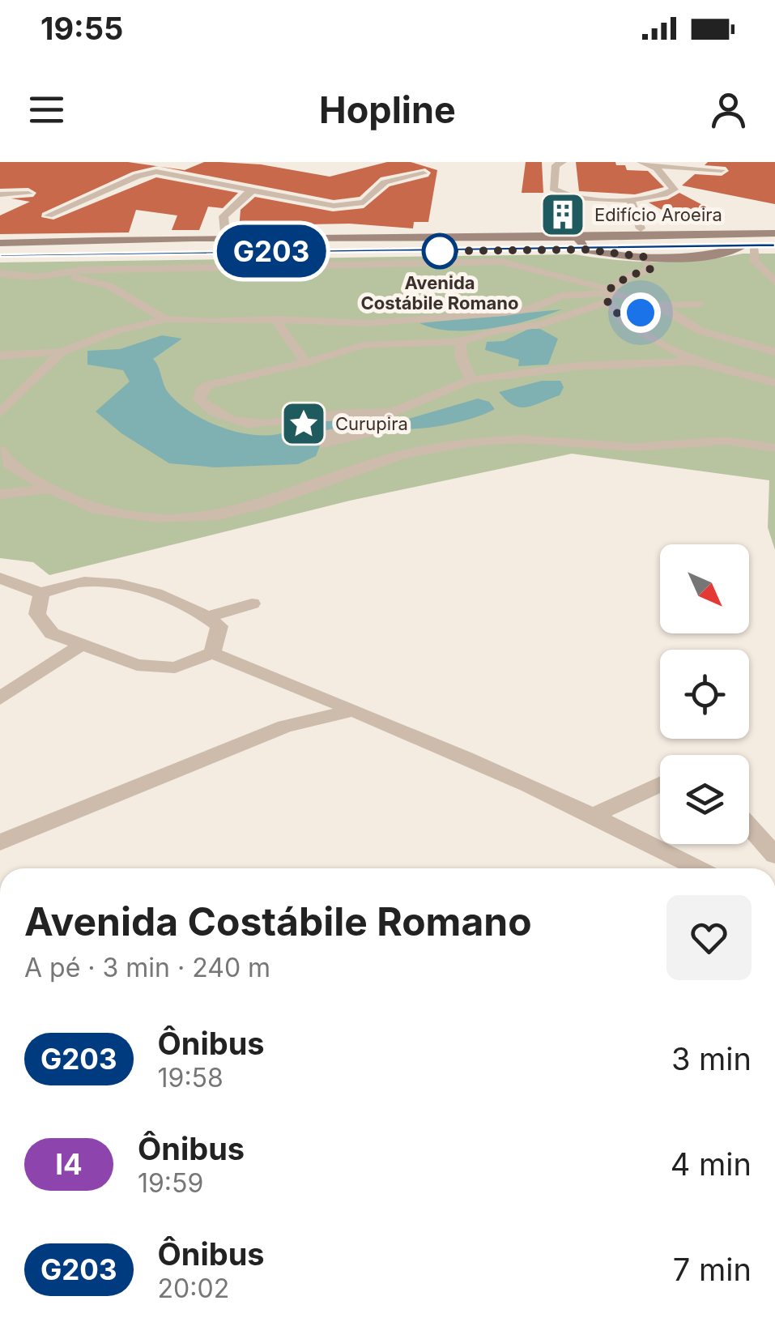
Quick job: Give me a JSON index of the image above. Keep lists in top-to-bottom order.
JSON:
{
  "places": {
    "building": ["Edifício Aroeira"],
    "other": ["Avenida Costábile Romano"],
    "place": ["Curupira"]
  },
  "lines": ["bus line G203"],
  "north": "bottom right",
  "page": {
    "status": "19:55",
    "header": "Hopline",
    "on_map": "G203",
    "heading": ["Avenida Costábile Romano", "A pé · 3 min · 240 m"],
    "list": [
      {
        "mark": "G203",
        "name": "Ônibus",
        "note": "19:58",
        "value": "3 min"
      },
      {
        "mark": "I4",
        "name": "Ônibus",
        "note": "19:59",
        "value": "4 min"
      },
      {
        "mark": "G203",
        "name": "Ônibus",
        "note": "20:02",
        "value": "7 min"
      }
    ]
  }
}
